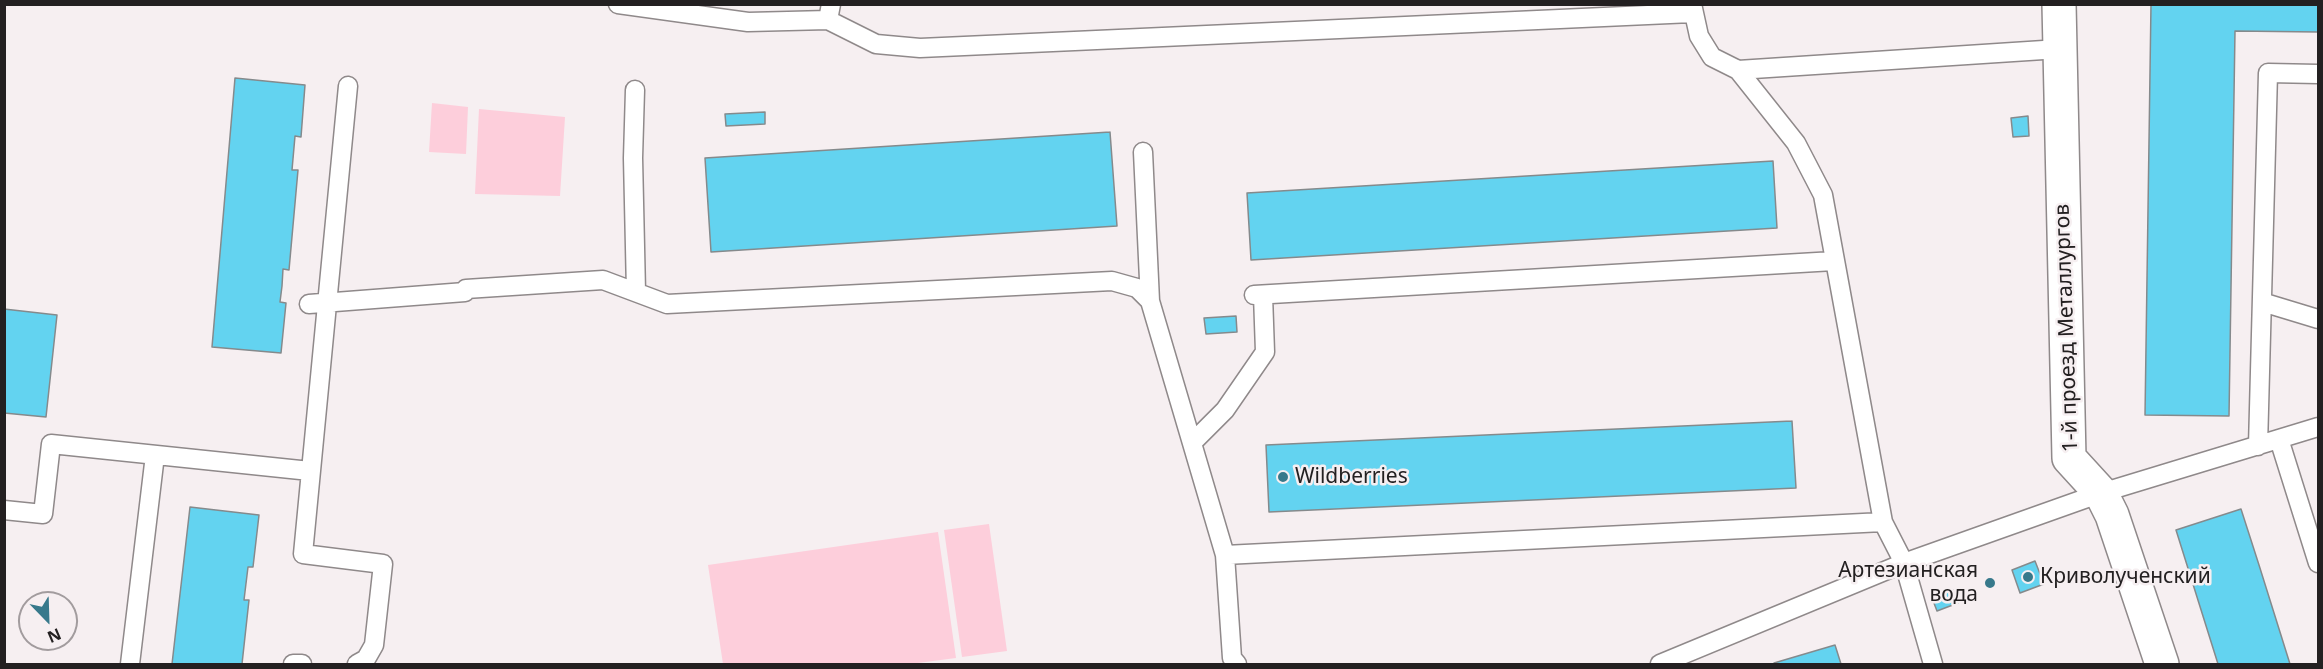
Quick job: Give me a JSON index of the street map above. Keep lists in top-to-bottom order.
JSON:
{
  "streets": {
    "street": ["1-й проезд Металлургов"]
  },
  "places": ["Wildberries", "Криволученский", "Артезианская вода"],
  "north": "bottom right"
}
